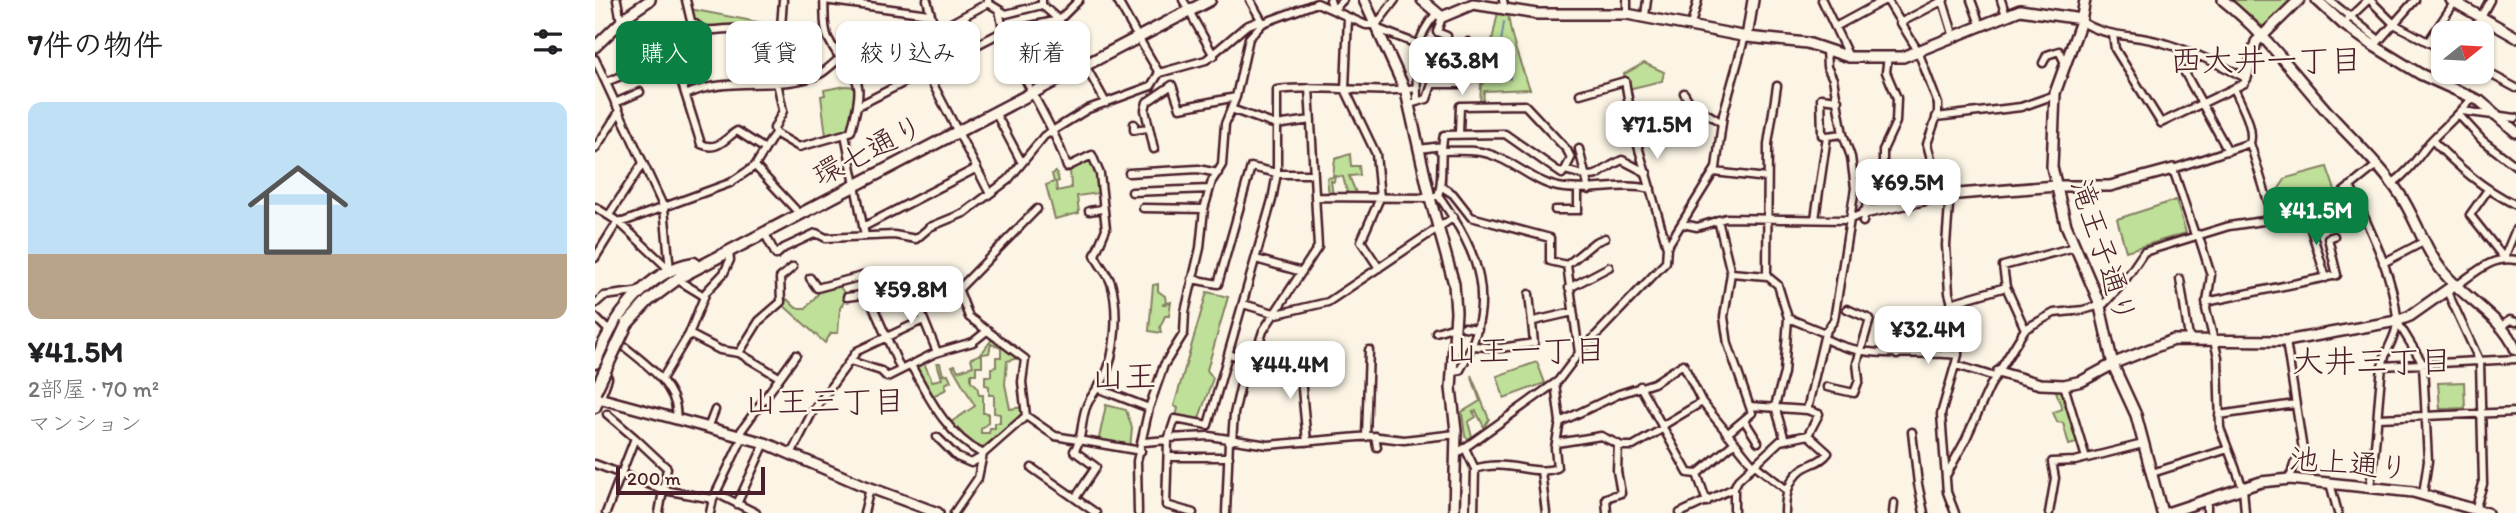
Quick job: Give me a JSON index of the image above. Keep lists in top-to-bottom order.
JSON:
{
  "streets": {
    "main road": ["環七通り"],
    "street": ["滝王子通り", "池上通り"]
  },
  "crossings": [
    ["滝王子通り", "池上通り"]
  ],
  "districts": [
    "西大井一丁目",
    "山王一丁目",
    "大井三丁目",
    "山王",
    "山王三丁目"
  ],
  "scale_bar": "200 m",
  "north": "right",
  "page": {
    "heading": "7件の物件",
    "chip": [
      "購入",
      "賃貸",
      "絞り込み",
      "新着"
    ],
    "price": [
      "¥63.8M",
      "¥71.5M",
      "¥69.5M",
      "¥41.5M",
      "¥59.8M",
      "¥32.4M",
      "¥44.4M"
    ],
    "list": [
      {
        "name": "¥41.5M",
        "note": "2部屋 · 70 m² · マンション"
      }
    ],
    "scale": "200 m"
  }
}
